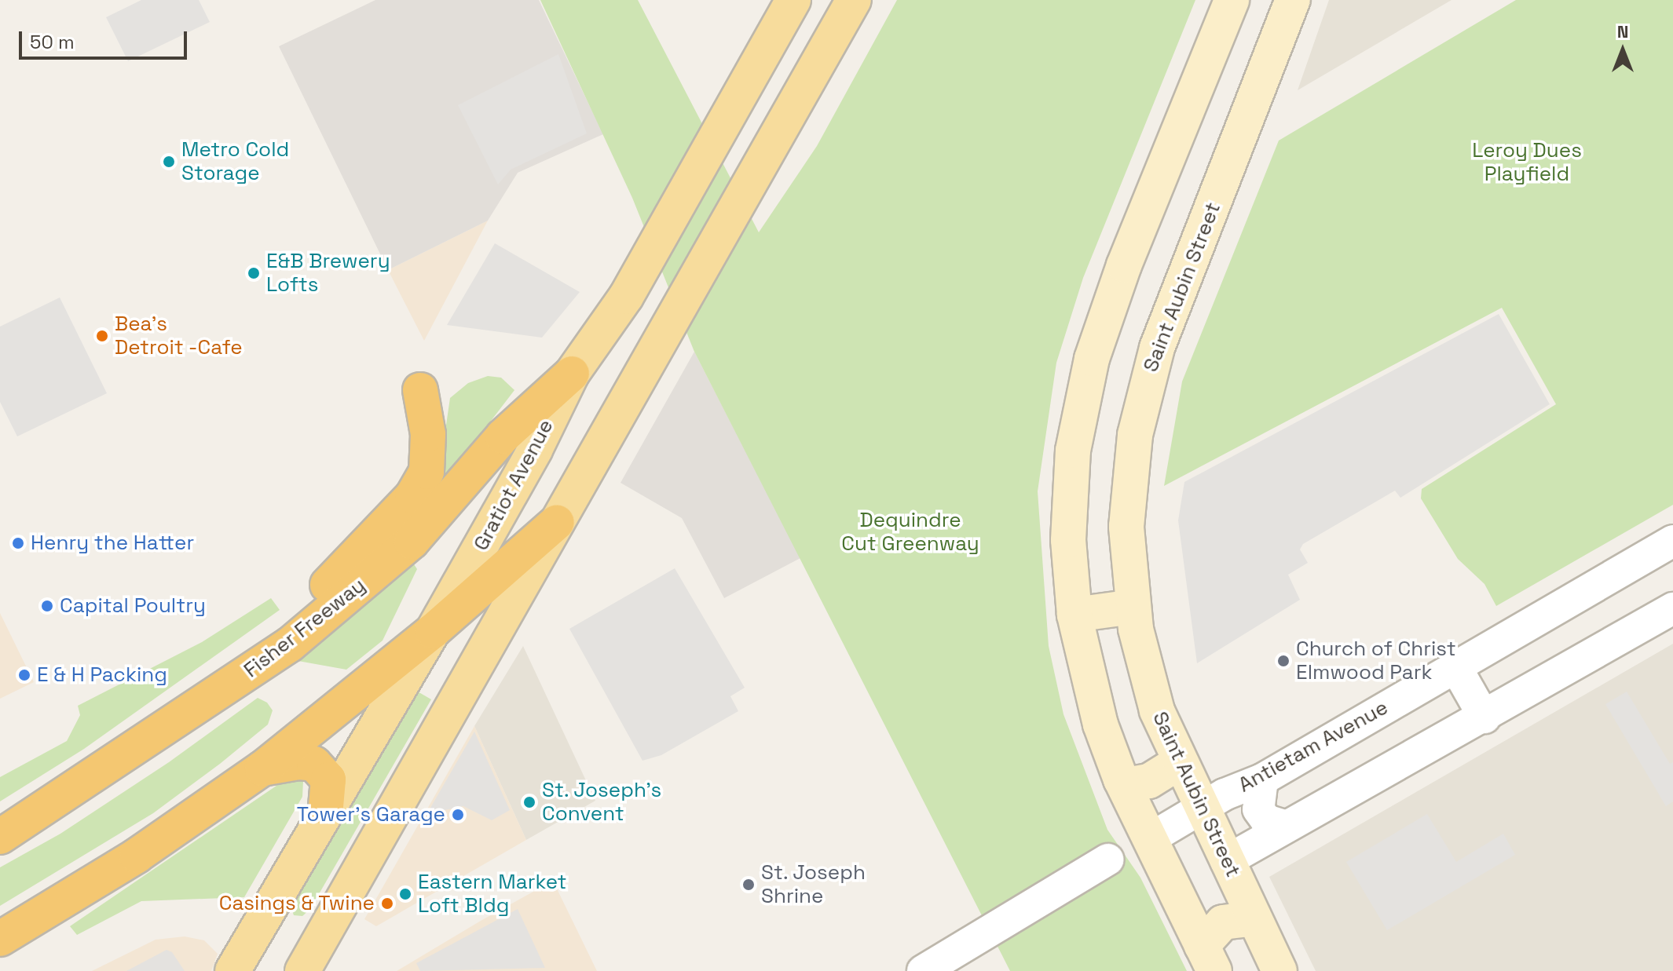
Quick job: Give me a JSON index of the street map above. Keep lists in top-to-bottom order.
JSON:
{
  "streets": {
    "highway": ["Fisher Freeway"],
    "main road": ["Saint Aubin Street", "Gratiot Avenue"],
    "street": ["Antietam Avenue"]
  },
  "crossings": [
    ["Saint Aubin Street", "Antietam Avenue"],
    ["Gratiot Avenue", "Fisher Freeway"]
  ],
  "parks": ["Leroy Dues Playfield", "Dequindre Cut Greenway"],
  "places": [
    "Metro Cold Storage",
    "E&B Brewery Lofts",
    "Bea’s Detroit -Cafe",
    "Henry the Hatter",
    "Capital Poultry",
    "Church of Christ Elmwood Park",
    "E & H Packing",
    "St. Joseph's Convent",
    "Tower's Garage",
    "St. Joseph Shrine",
    "Eastern Market Loft Bldg",
    "Casings & Twine"
  ],
  "scale_bar": "50 m",
  "north": "top"
}
